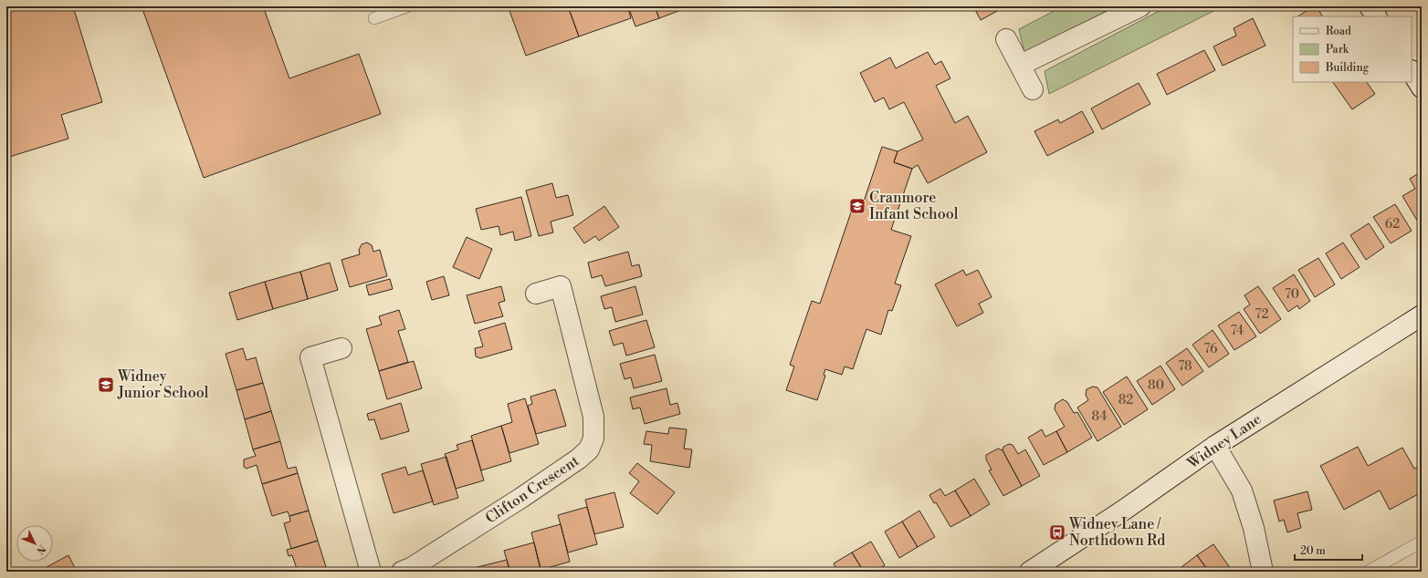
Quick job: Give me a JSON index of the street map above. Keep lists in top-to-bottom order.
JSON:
{
  "streets": {
    "street": ["Widney Lane", "Clifton Crescent"]
  },
  "places": {
    "school or university": ["Cranmore Infant School", "Widney Junior School"],
    "bus stop": ["Widney Lane / Northdown Rd"]
  },
  "house_numbers": [
    "62",
    "70",
    "72",
    "74",
    "76",
    "78",
    "80",
    "82",
    "84"
  ],
  "legend": ["Road", "Park", "Building"],
  "scale_bar": "20 m",
  "north": "bottom right"
}
